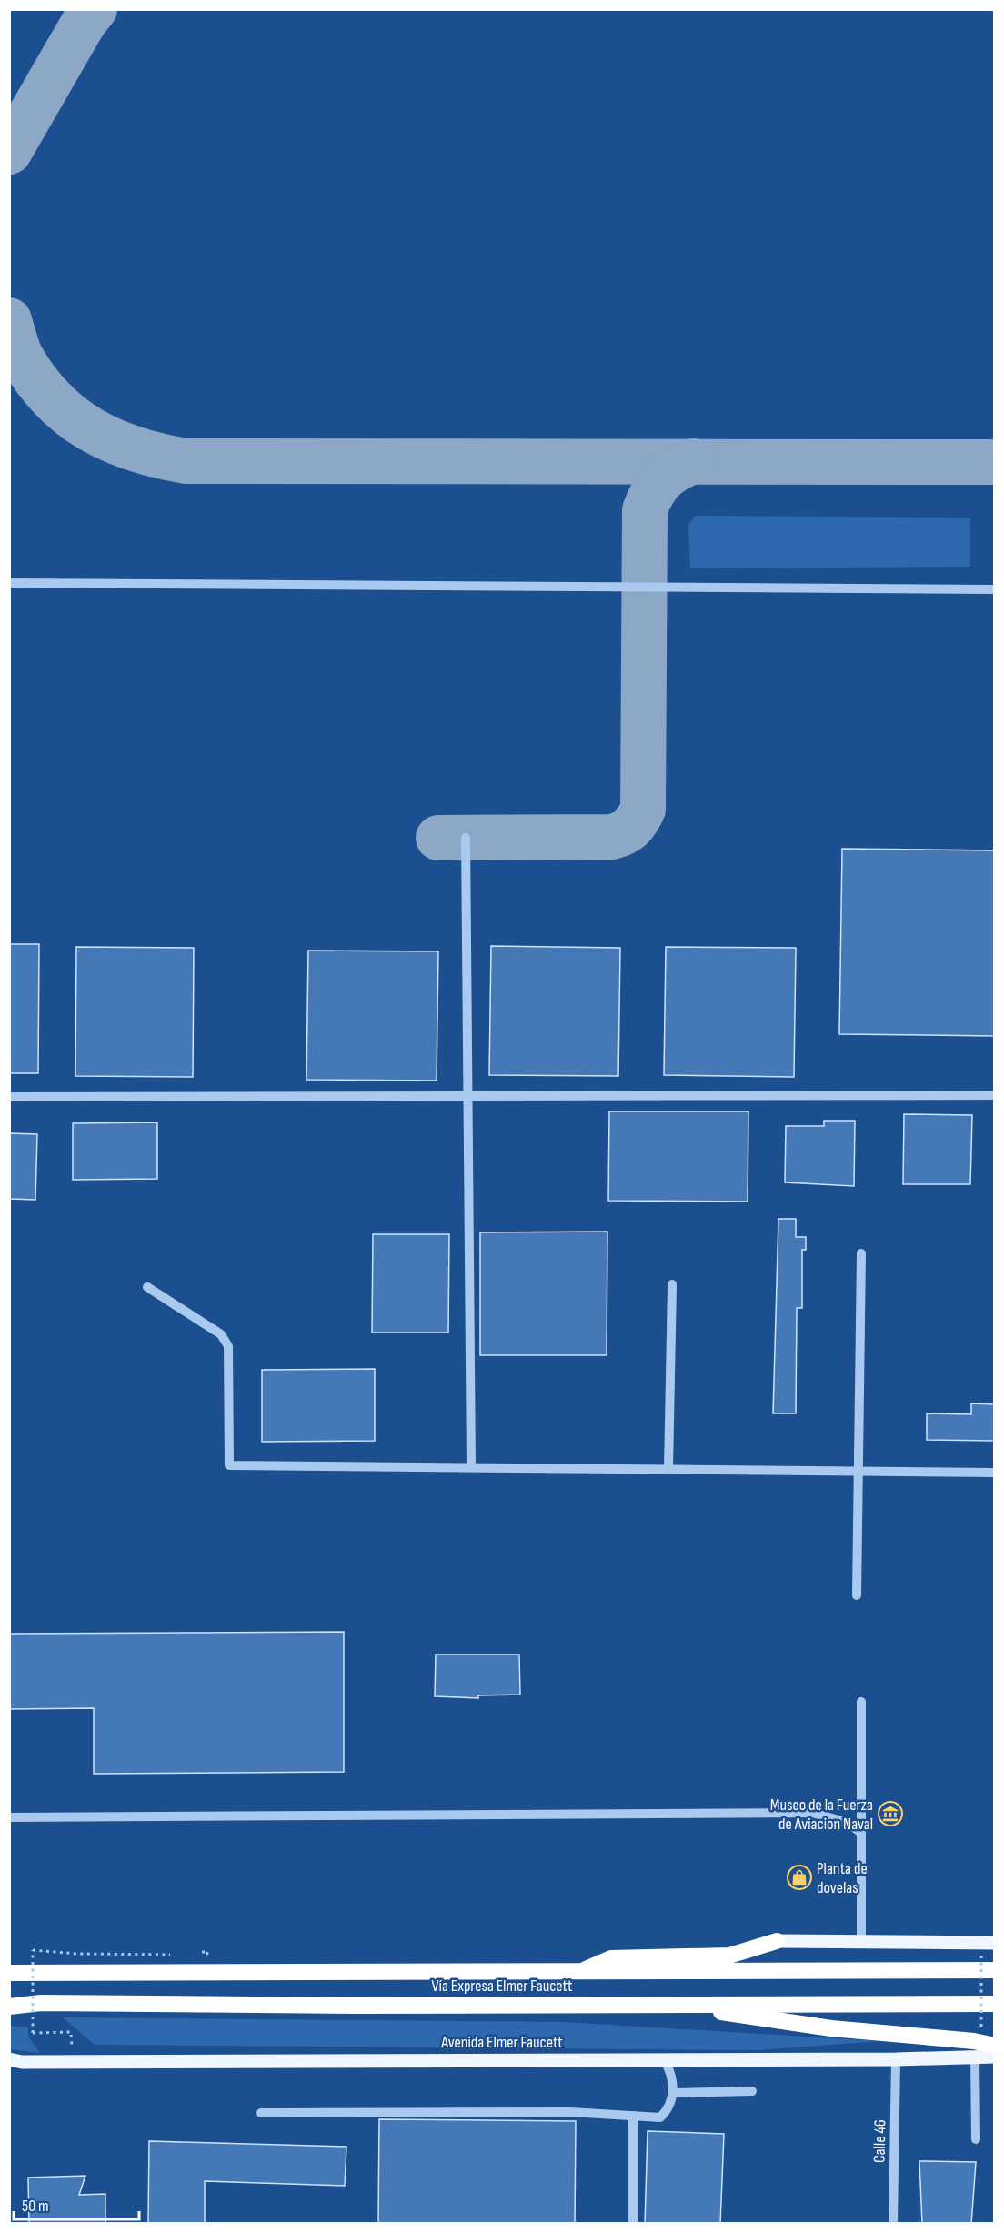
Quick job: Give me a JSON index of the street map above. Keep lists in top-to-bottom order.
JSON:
{
  "streets": {
    "highway": ["Vía Expresa Elmer Faucett"],
    "main road": ["Avenida Elmer Faucett"],
    "street": ["Calle 46"]
  },
  "crossings": [
    ["Avenida Elmer Faucett", "Calle 46"]
  ],
  "places": {
    "museum": ["Museo de la Fuerza de Aviacion Naval"],
    "shop": ["Planta de dovelas"]
  },
  "scale_bar": "50 m"
}
